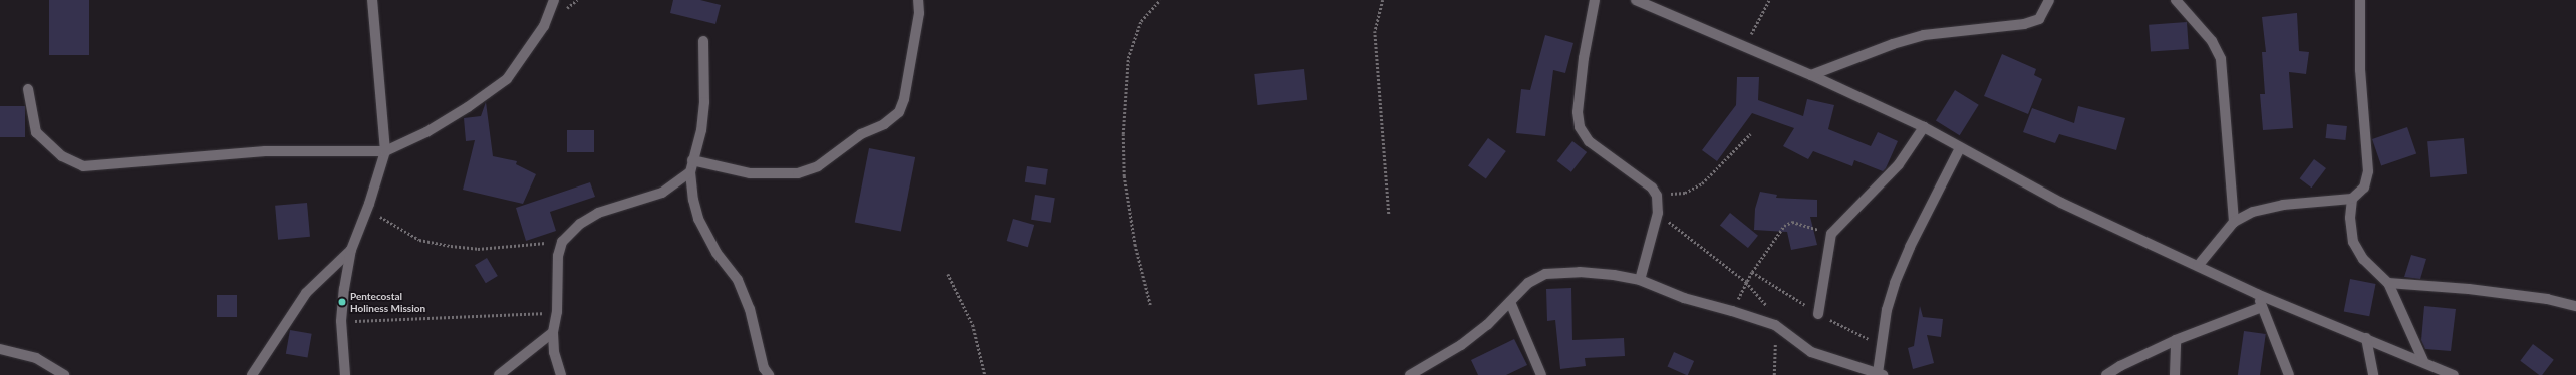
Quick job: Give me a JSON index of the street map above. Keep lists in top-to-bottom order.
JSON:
{
  "places": ["Pentecostal Holiness Mission"]
}
